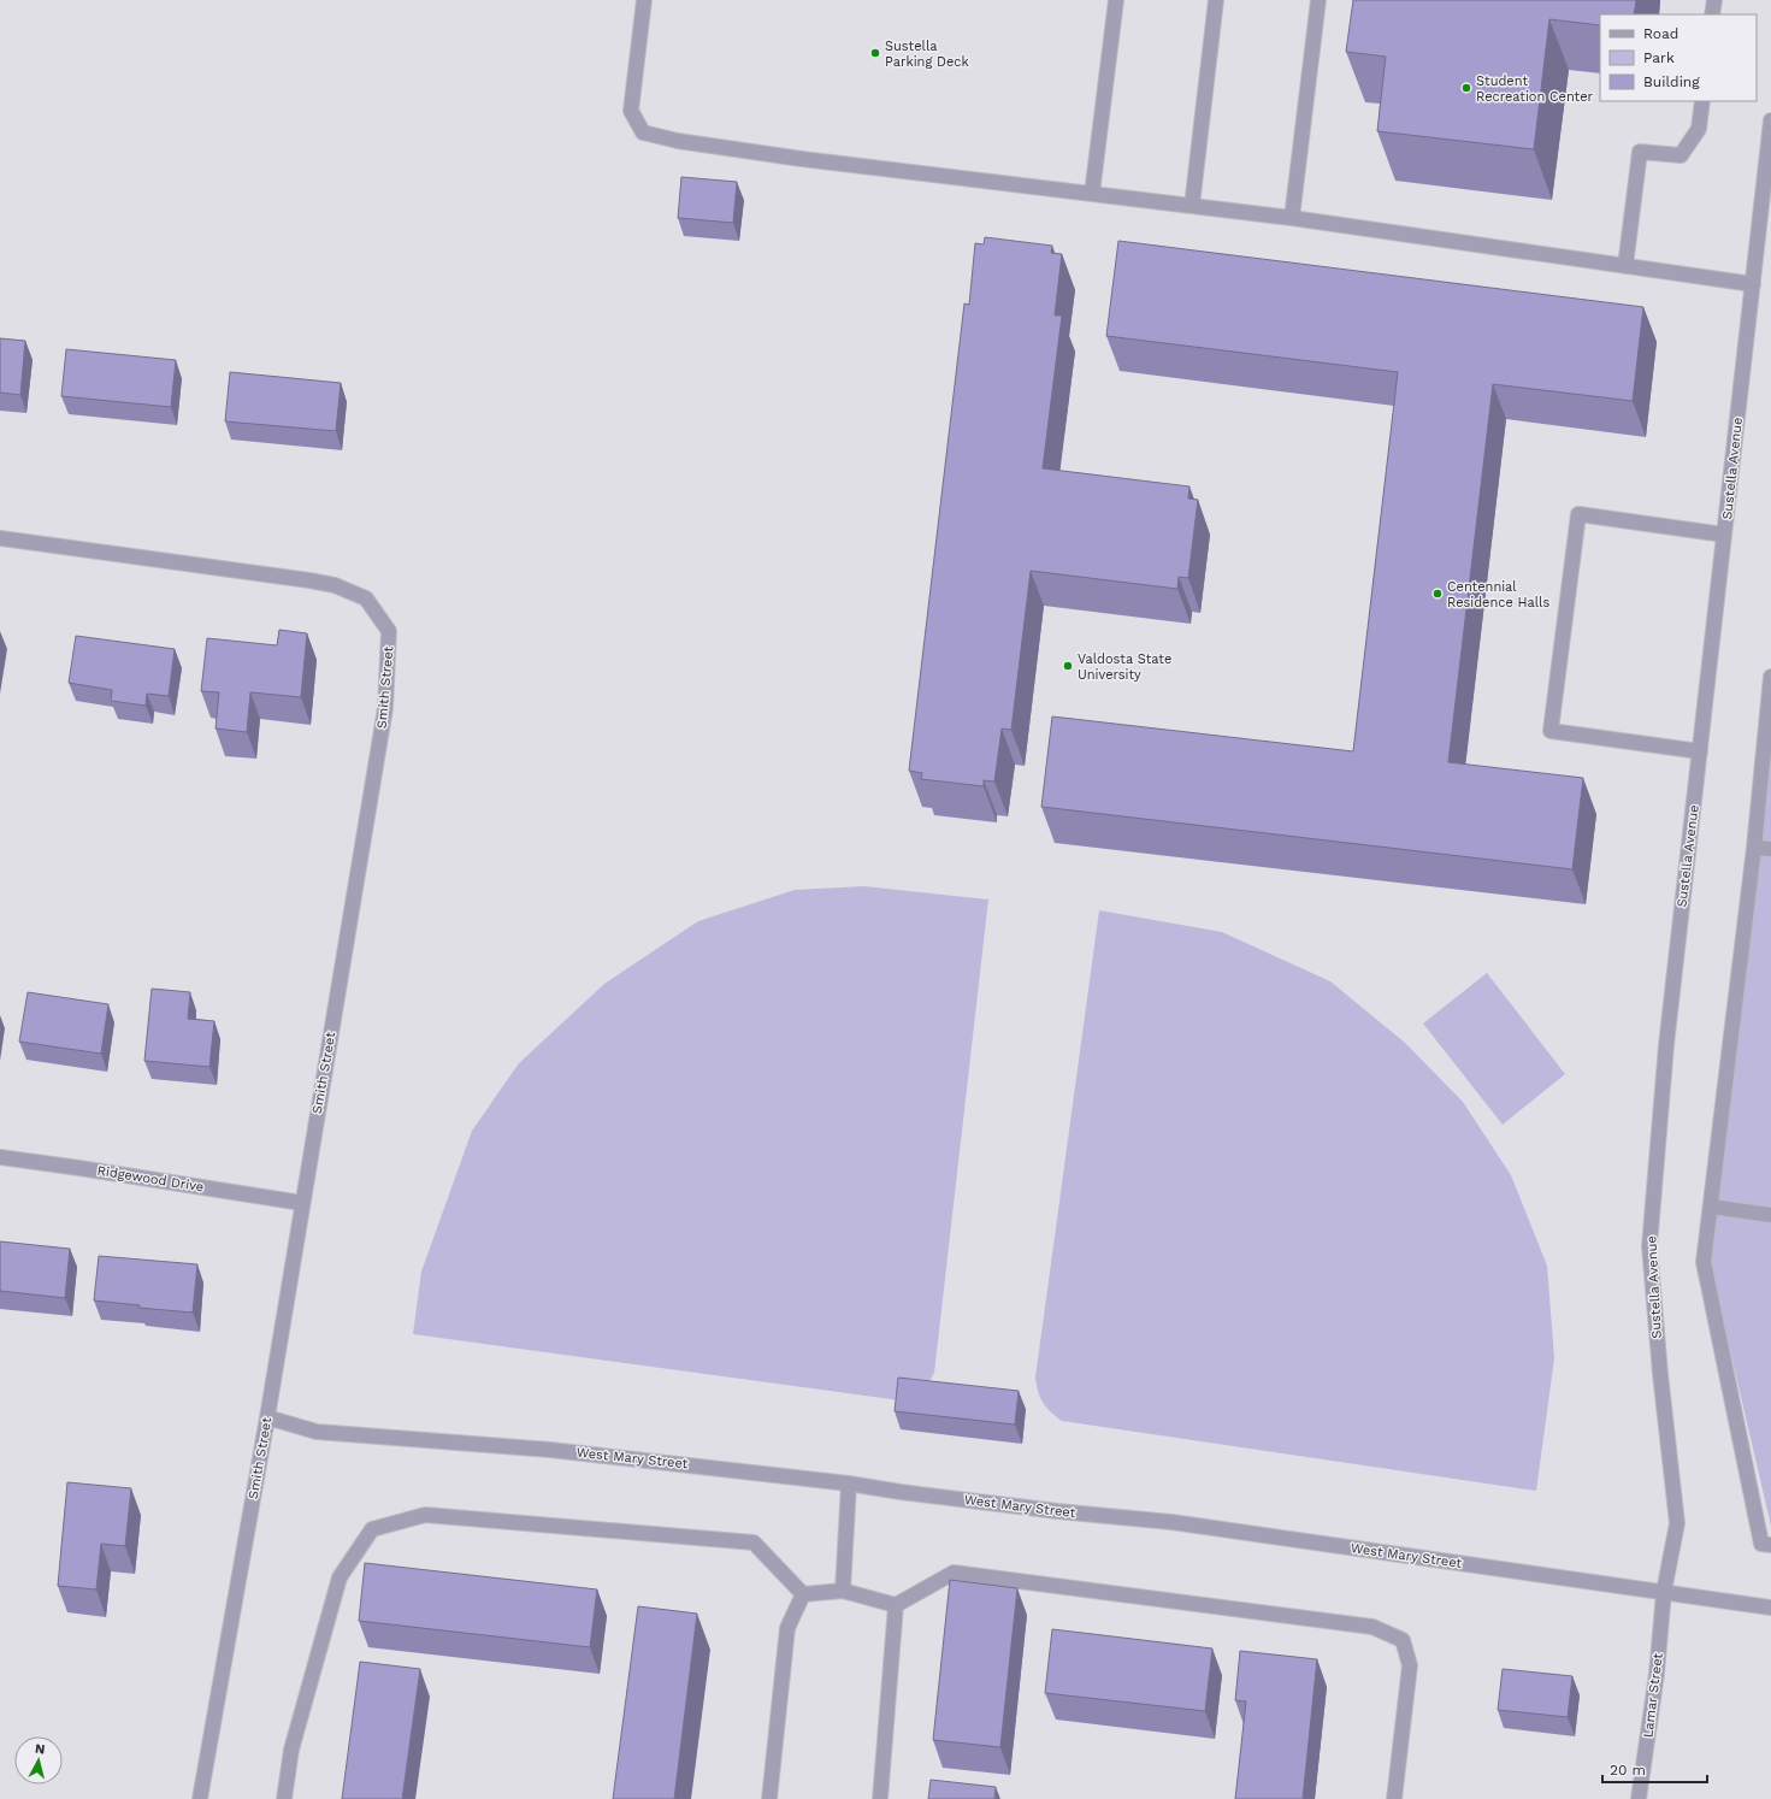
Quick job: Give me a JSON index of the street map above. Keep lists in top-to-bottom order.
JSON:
{
  "streets": {
    "street": [
      "Sustella Avenue",
      "Smith Street",
      "Ridgewood Drive",
      "West Mary Street",
      "Lamar Street"
    ]
  },
  "crossings": [
    ["Sustella Avenue", "West Mary Street"],
    ["Sustella Avenue", "Lamar Street"],
    ["Smith Street", "Ridgewood Drive"],
    ["Smith Street", "West Mary Street"],
    ["West Mary Street", "Lamar Street"]
  ],
  "places": [
    "Sustella Parking Deck",
    "Student Recreation Center",
    "Centennial Residence Halls",
    "Valdosta State University"
  ],
  "legend": ["Road", "Park", "Building"],
  "scale_bar": "20 m",
  "north": "top"
}
